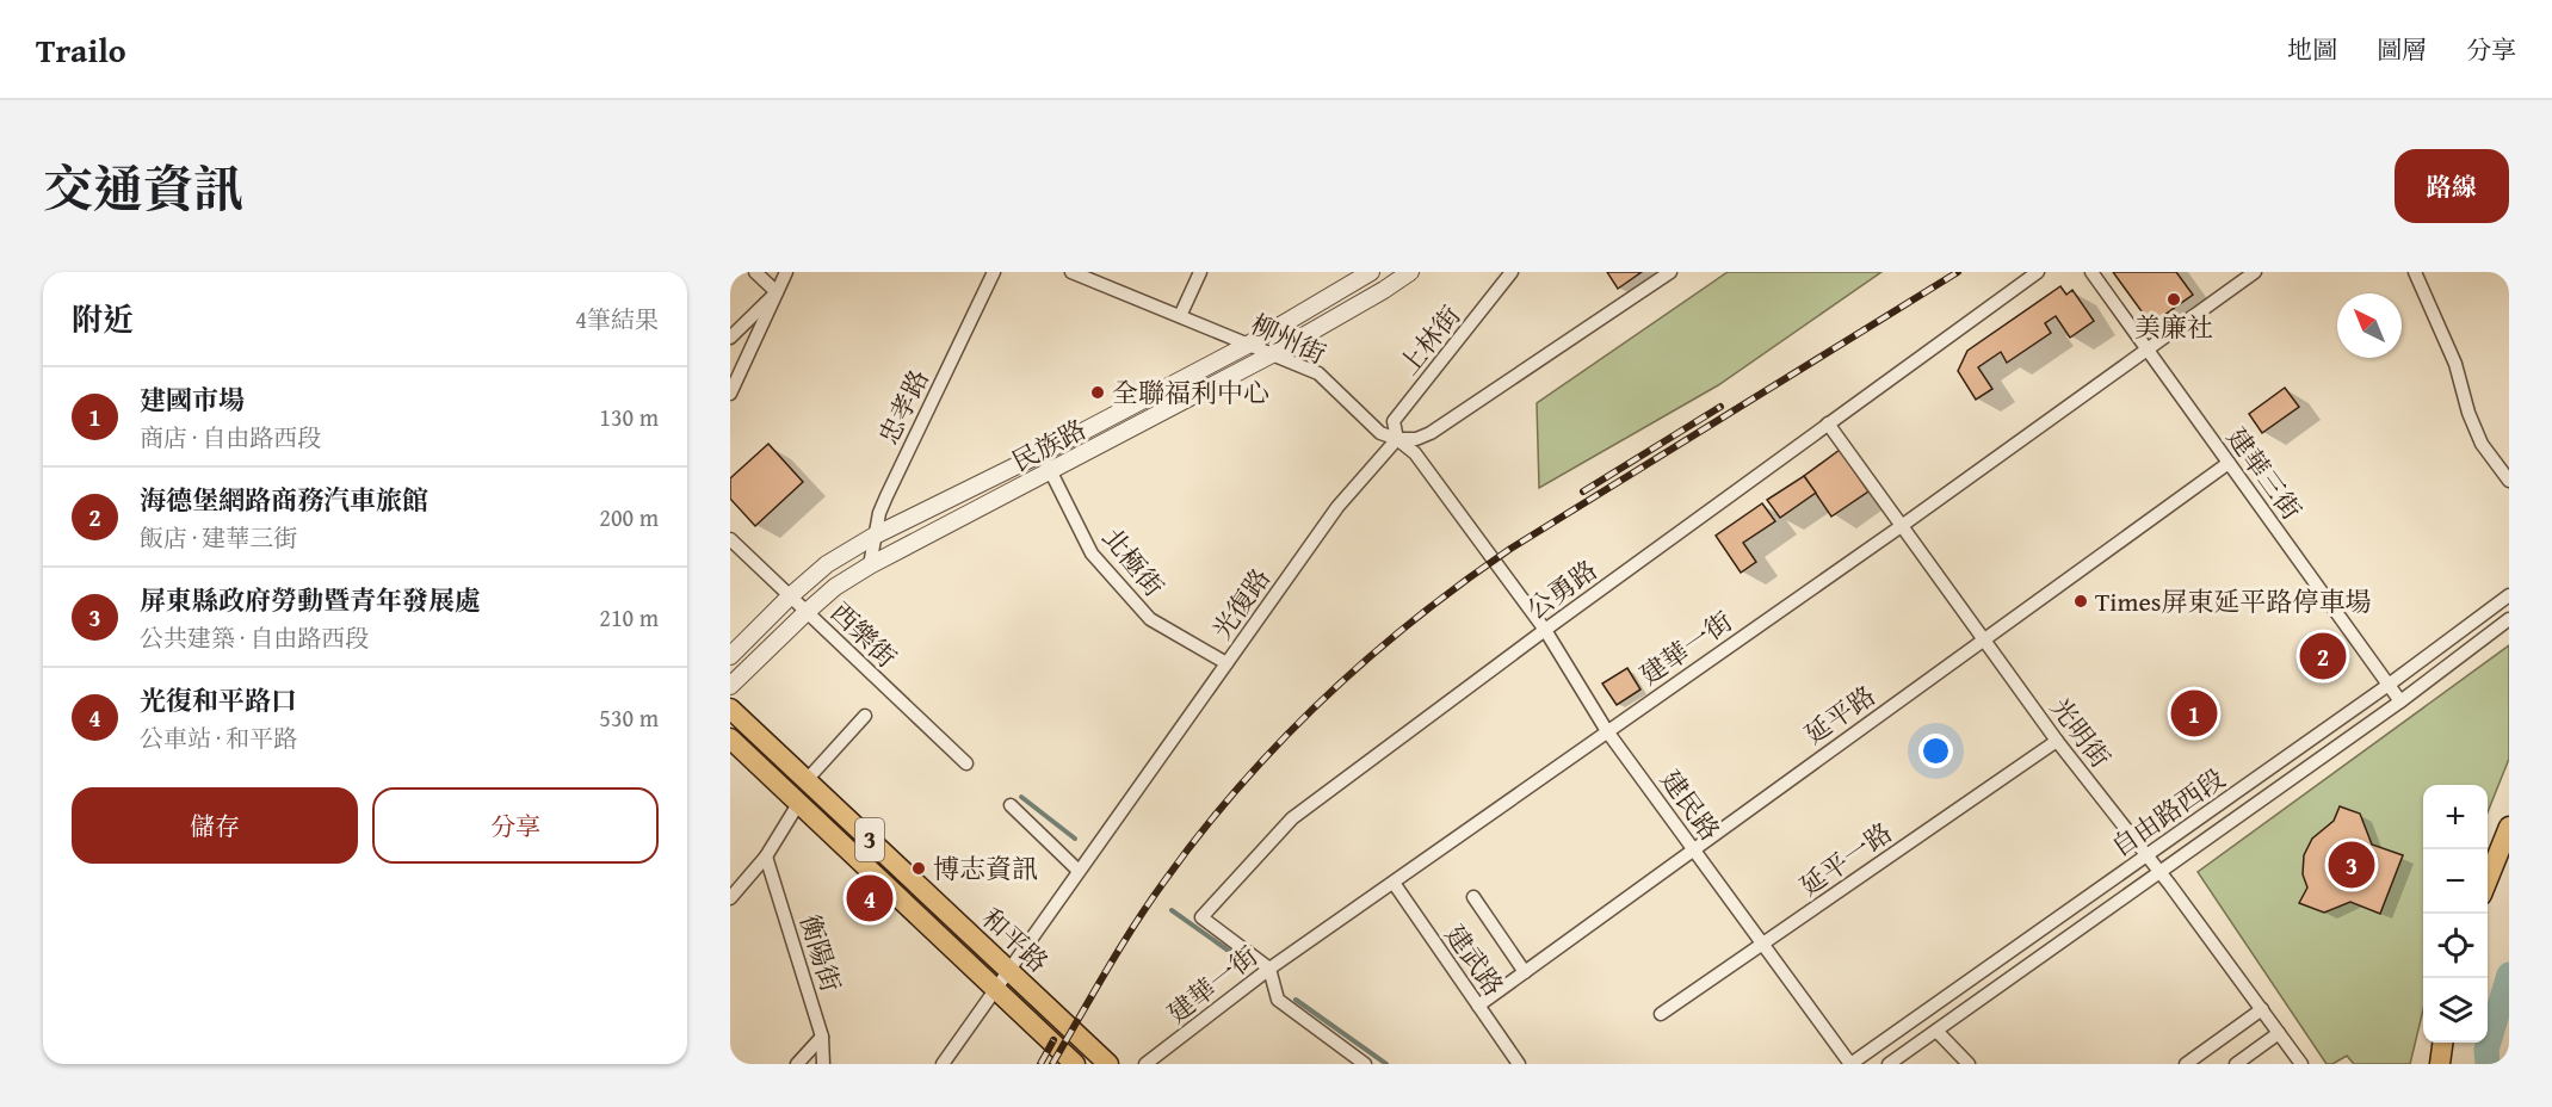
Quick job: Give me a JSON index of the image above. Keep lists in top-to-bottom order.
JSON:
{
  "streets": {
    "main road": ["3", "和平路"],
    "street": [
      "柳州街",
      "上林街",
      "忠孝路",
      "民族路",
      "建華三街",
      "北極街",
      "公勇路",
      "光復路",
      "西樂街",
      "建華一街",
      "延平路",
      "光明街",
      "建民路",
      "自由路西段",
      "延平一路",
      "衡陽街",
      "建武路"
    ]
  },
  "crossings": [
    ["柳州街", "上林街"],
    ["柳州街", "民族路"],
    ["柳州街", "光復路"],
    ["柳州街", "建民路"],
    ["上林街", "光復路"],
    ["忠孝路", "民族路"],
    ["民族路", "北極街"],
    ["民族路", "西樂街"],
    ["建華三街", "建華一街"],
    ["建華三街", "延平路"],
    ["建華三街", "自由路西段"],
    ["北極街", "光復路"],
    ["公勇路", "建華一街"],
    ["公勇路", "光明街"],
    ["公勇路", "建民路"],
    ["光復路", "和平路"],
    ["建華一街", "光明街"],
    ["建華一街", "建民路"],
    ["建華一街", "建武路"],
    ["延平路", "光明街"],
    ["延平路", "建民路"],
    ["延平路", "建武路"],
    ["光明街", "自由路西段"],
    ["光明街", "延平一路"],
    ["建民路", "自由路西段"],
    ["建民路", "延平一路"]
  ],
  "places": [
    "美廉社",
    "全聯福利中心",
    "Times屏東延平路停車場",
    "博志資訊"
  ],
  "north": "top left",
  "page": {
    "header": "Trailo",
    "nav": ["地圖", "圖層", "分享"],
    "title": "交通資訊",
    "buttons": [
      "路線",
      ["儲存", "分享"]
    ],
    "heading": ["附近", "4筆結果"],
    "list": [
      {
        "mark": "1",
        "name": "建國市場",
        "note": "商店 · 自由路西段",
        "value": "130 m"
      },
      {
        "mark": "2",
        "name": "海德堡網路商務汽車旅館",
        "note": "飯店 · 建華三街",
        "value": "200 m"
      },
      {
        "mark": "3",
        "name": "屏東縣政府勞動暨青年發展處",
        "note": "公共建築 · 自由路西段",
        "value": "210 m"
      },
      {
        "mark": "4",
        "name": "光復和平路口",
        "note": "公車站 · 和平路",
        "value": "530 m"
      }
    ],
    "pins": [
      "2",
      "1",
      "3",
      "4"
    ],
    "map_buttons": ["+", "−"]
  }
}
